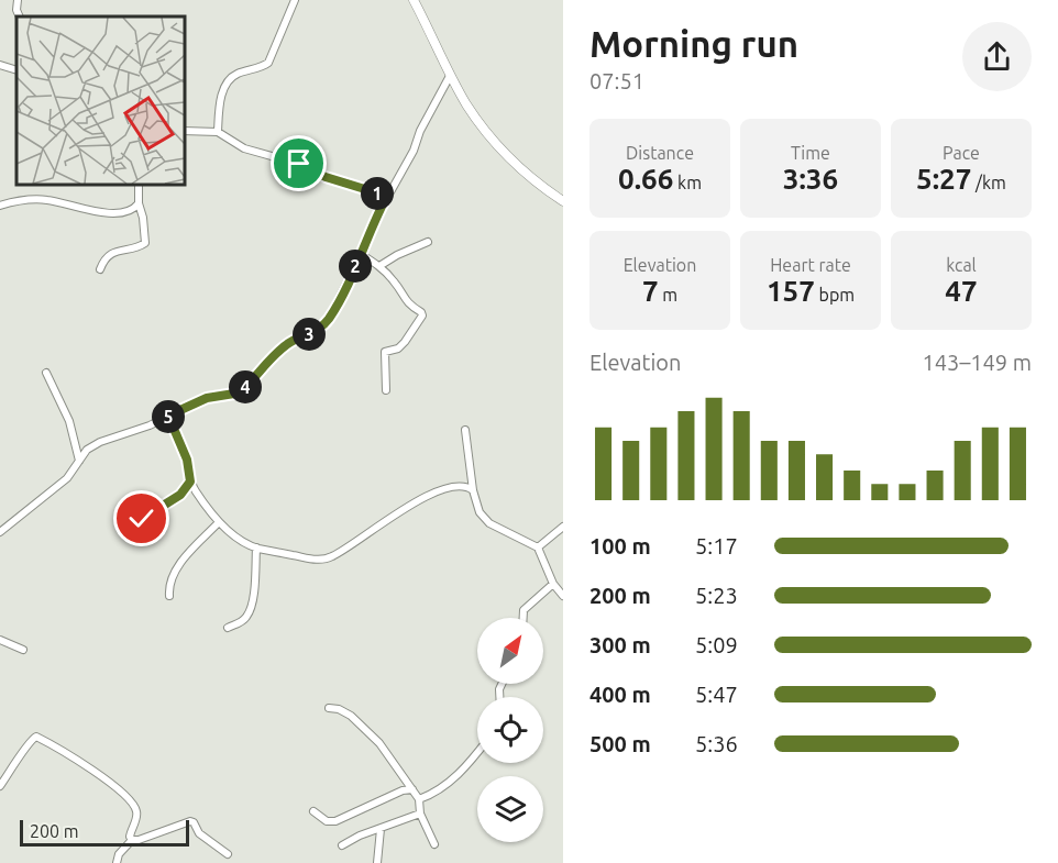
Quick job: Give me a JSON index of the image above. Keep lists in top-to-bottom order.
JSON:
{
  "scale_bar": "200 m",
  "north": "top right",
  "page": {
    "heading": ["Morning run", "07:51"],
    "stats": [
      ["Distance", "0.66 km"],
      ["Time", "3:36"],
      ["Pace", "5:27 /km"],
      ["Elevation", "7 m"],
      ["Heart rate", "157 bpm"],
      ["kcal", "47"]
    ],
    "pins": [
      "1",
      "2",
      "3",
      "4",
      "5"
    ],
    "chart": ["Elevation", "143–149 m"],
    "list": [
      {
        "name": "100 m",
        "note": "5:17"
      },
      {
        "name": "200 m",
        "note": "5:23"
      },
      {
        "name": "300 m",
        "note": "5:09"
      },
      {
        "name": "400 m",
        "note": "5:47"
      },
      {
        "name": "500 m",
        "note": "5:36"
      }
    ],
    "scale": "200 m"
  }
}
